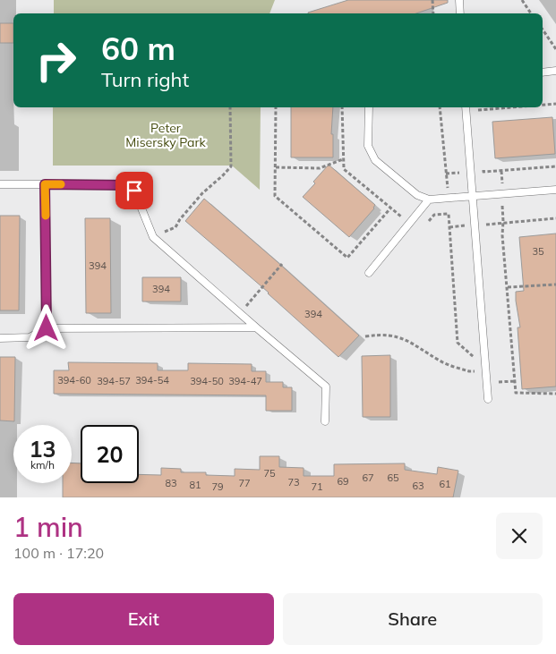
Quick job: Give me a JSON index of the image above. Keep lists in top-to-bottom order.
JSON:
{
  "parks": ["Peter Misersky Park"],
  "house_numbers": [
    "35",
    "394",
    "394",
    "394",
    "394-60",
    "394-54",
    "394-57",
    "394-50",
    "394-47",
    "75",
    "67",
    "65",
    "69",
    "73",
    "83",
    "77",
    "61",
    "81",
    "63",
    "79",
    "71"
  ],
  "page": {
    "turn": ["60 m", "Turn right"],
    "speed": "13 km/h",
    "limit": "20",
    "heading": ["1 min", "100 m · 17:20"],
    "buttons": ["Exit", "Share"]
  }
}
